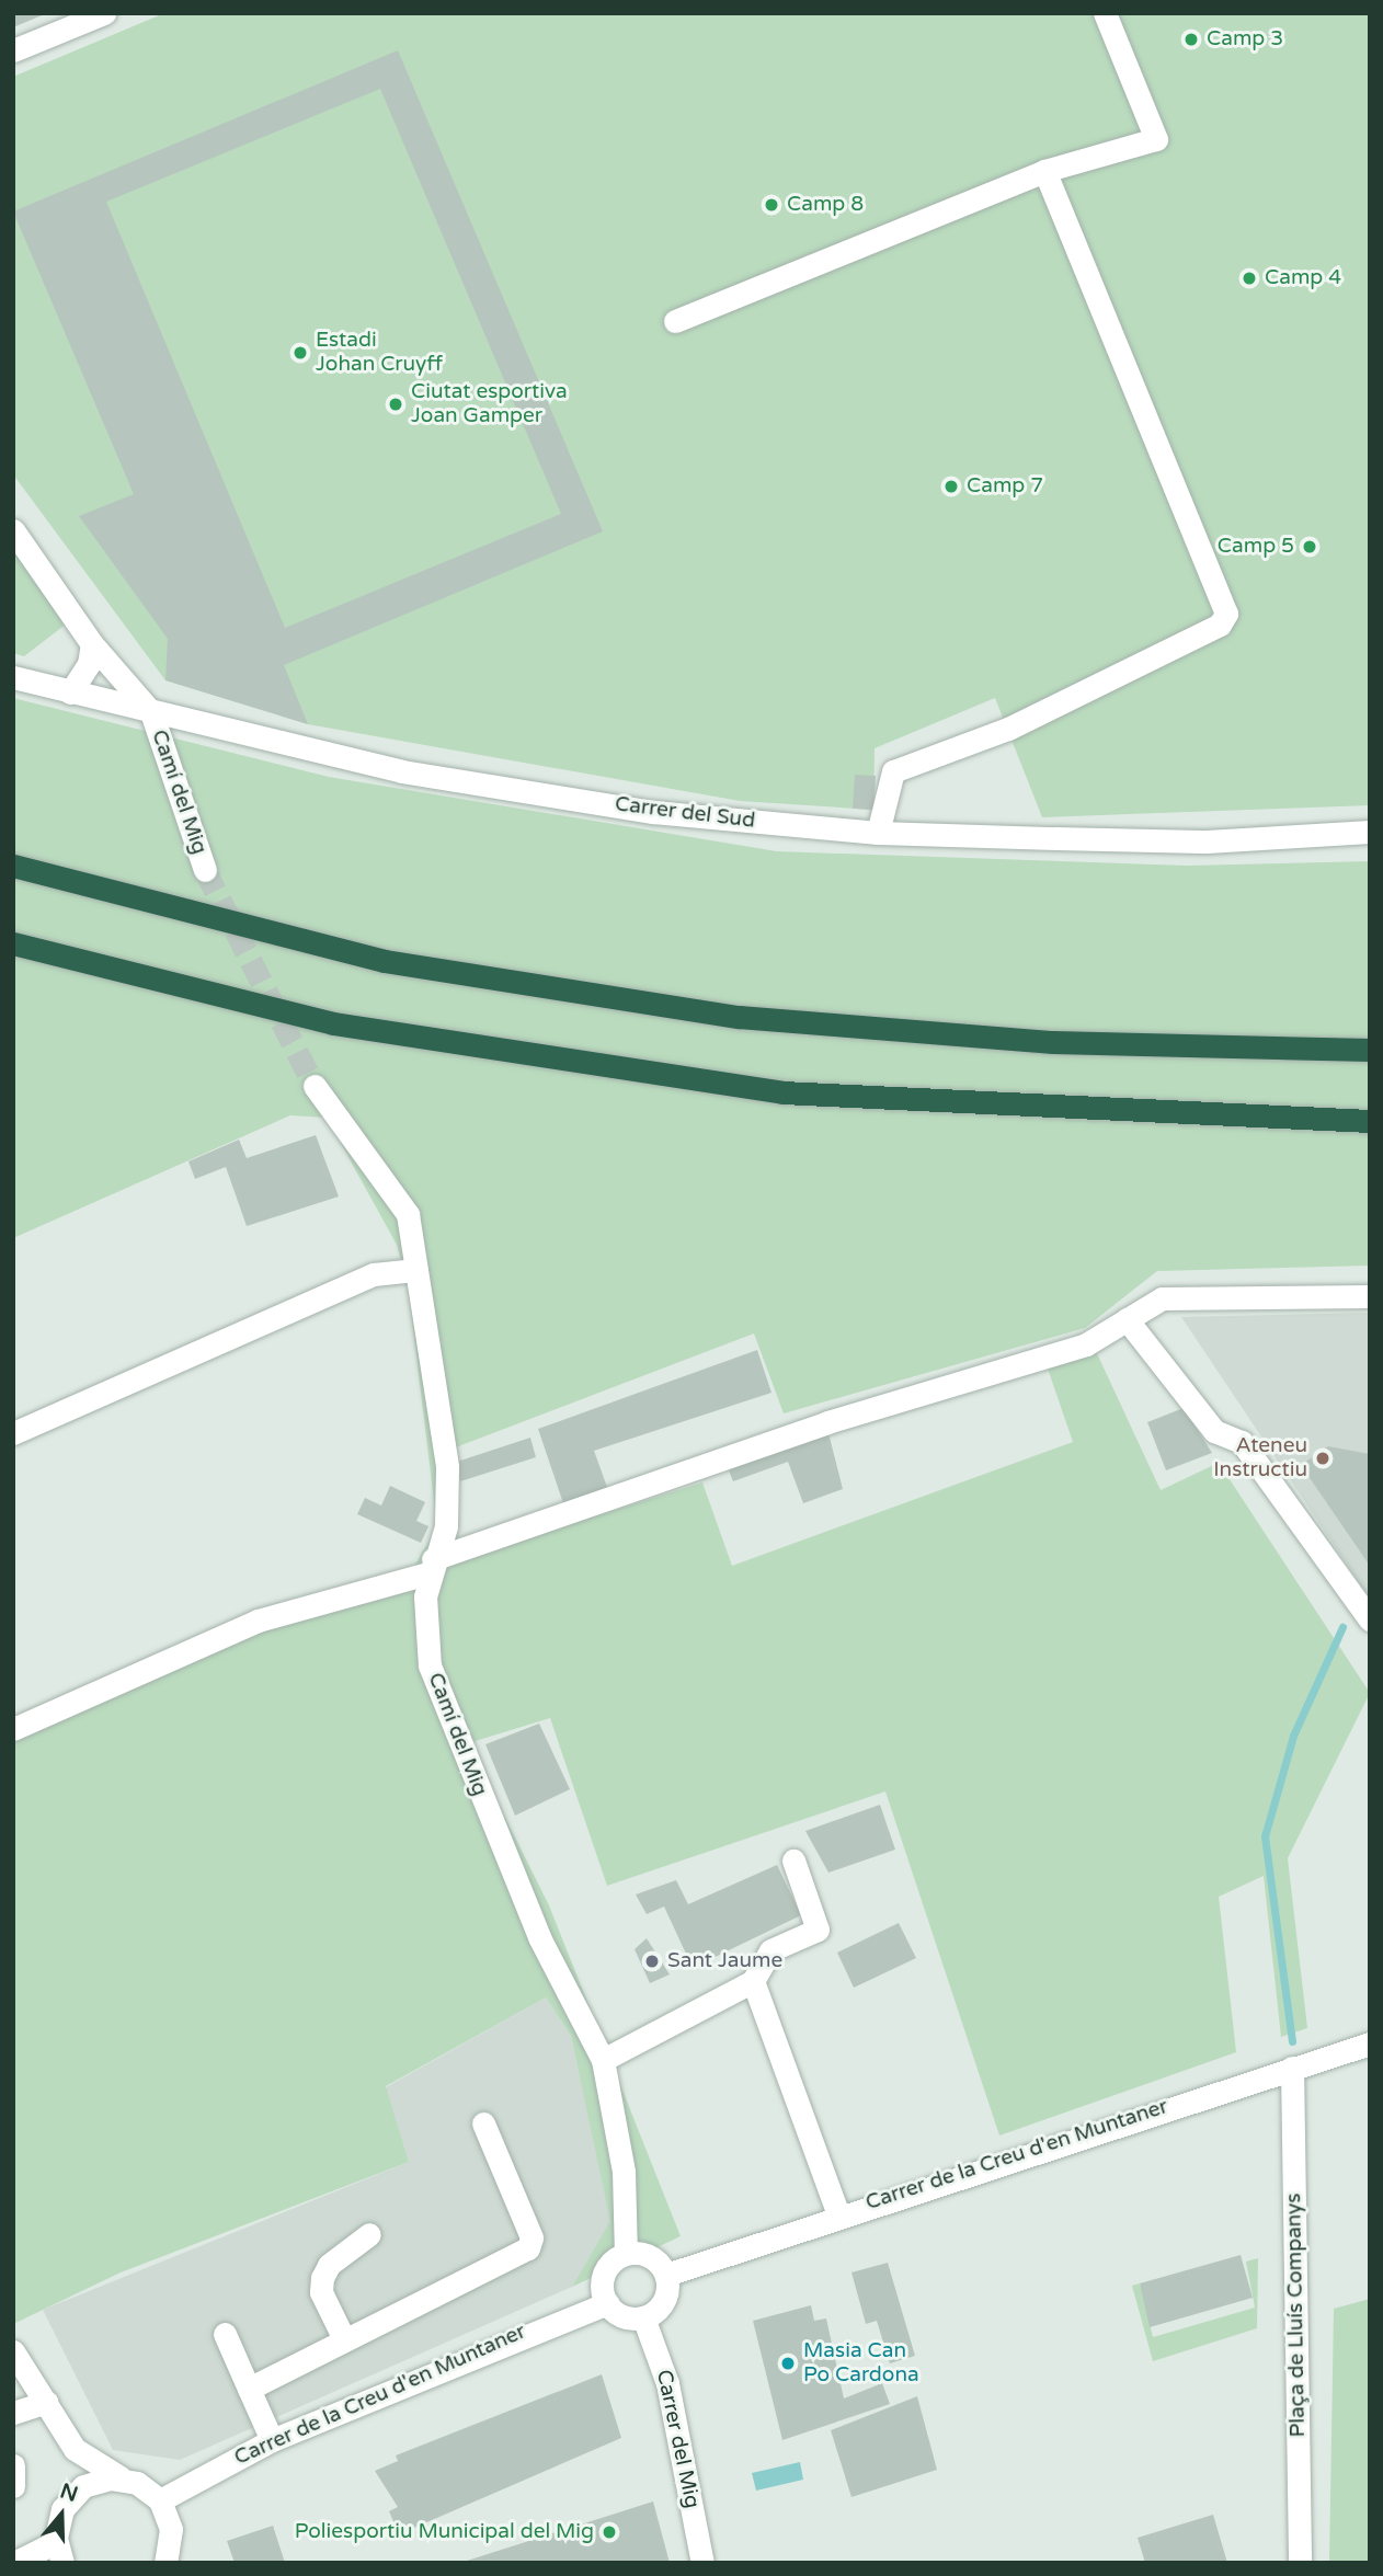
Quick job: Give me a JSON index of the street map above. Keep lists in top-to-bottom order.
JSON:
{
  "streets": {
    "street": [
      "Camí del Mig",
      "Carrer del Sud",
      "Carrer de la Creu d'en Muntaner",
      "Plaça de Lluís Companys",
      "Carrer del Mig"
    ]
  },
  "crossings": [
    ["Camí del Mig", "Carrer del Sud"],
    ["Camí del Mig", "Carrer de la Creu d'en Muntaner"],
    ["Camí del Mig", "Carrer del Mig"],
    ["Carrer de la Creu d'en Muntaner", "Plaça de Lluís Companys"],
    ["Carrer de la Creu d'en Muntaner", "Carrer del Mig"]
  ],
  "places": [
    "Camp 3",
    "Camp 8",
    "Camp 4",
    "Estadi Johan Cruyff",
    "Ciutat esportiva Joan Gamper",
    "Camp 7",
    "Camp 5",
    "Ateneu Instructiu",
    "Sant Jaume",
    "Masia Can Po Cardona",
    "Poliesportiu Municipal del Mig"
  ],
  "north": "top"
}
